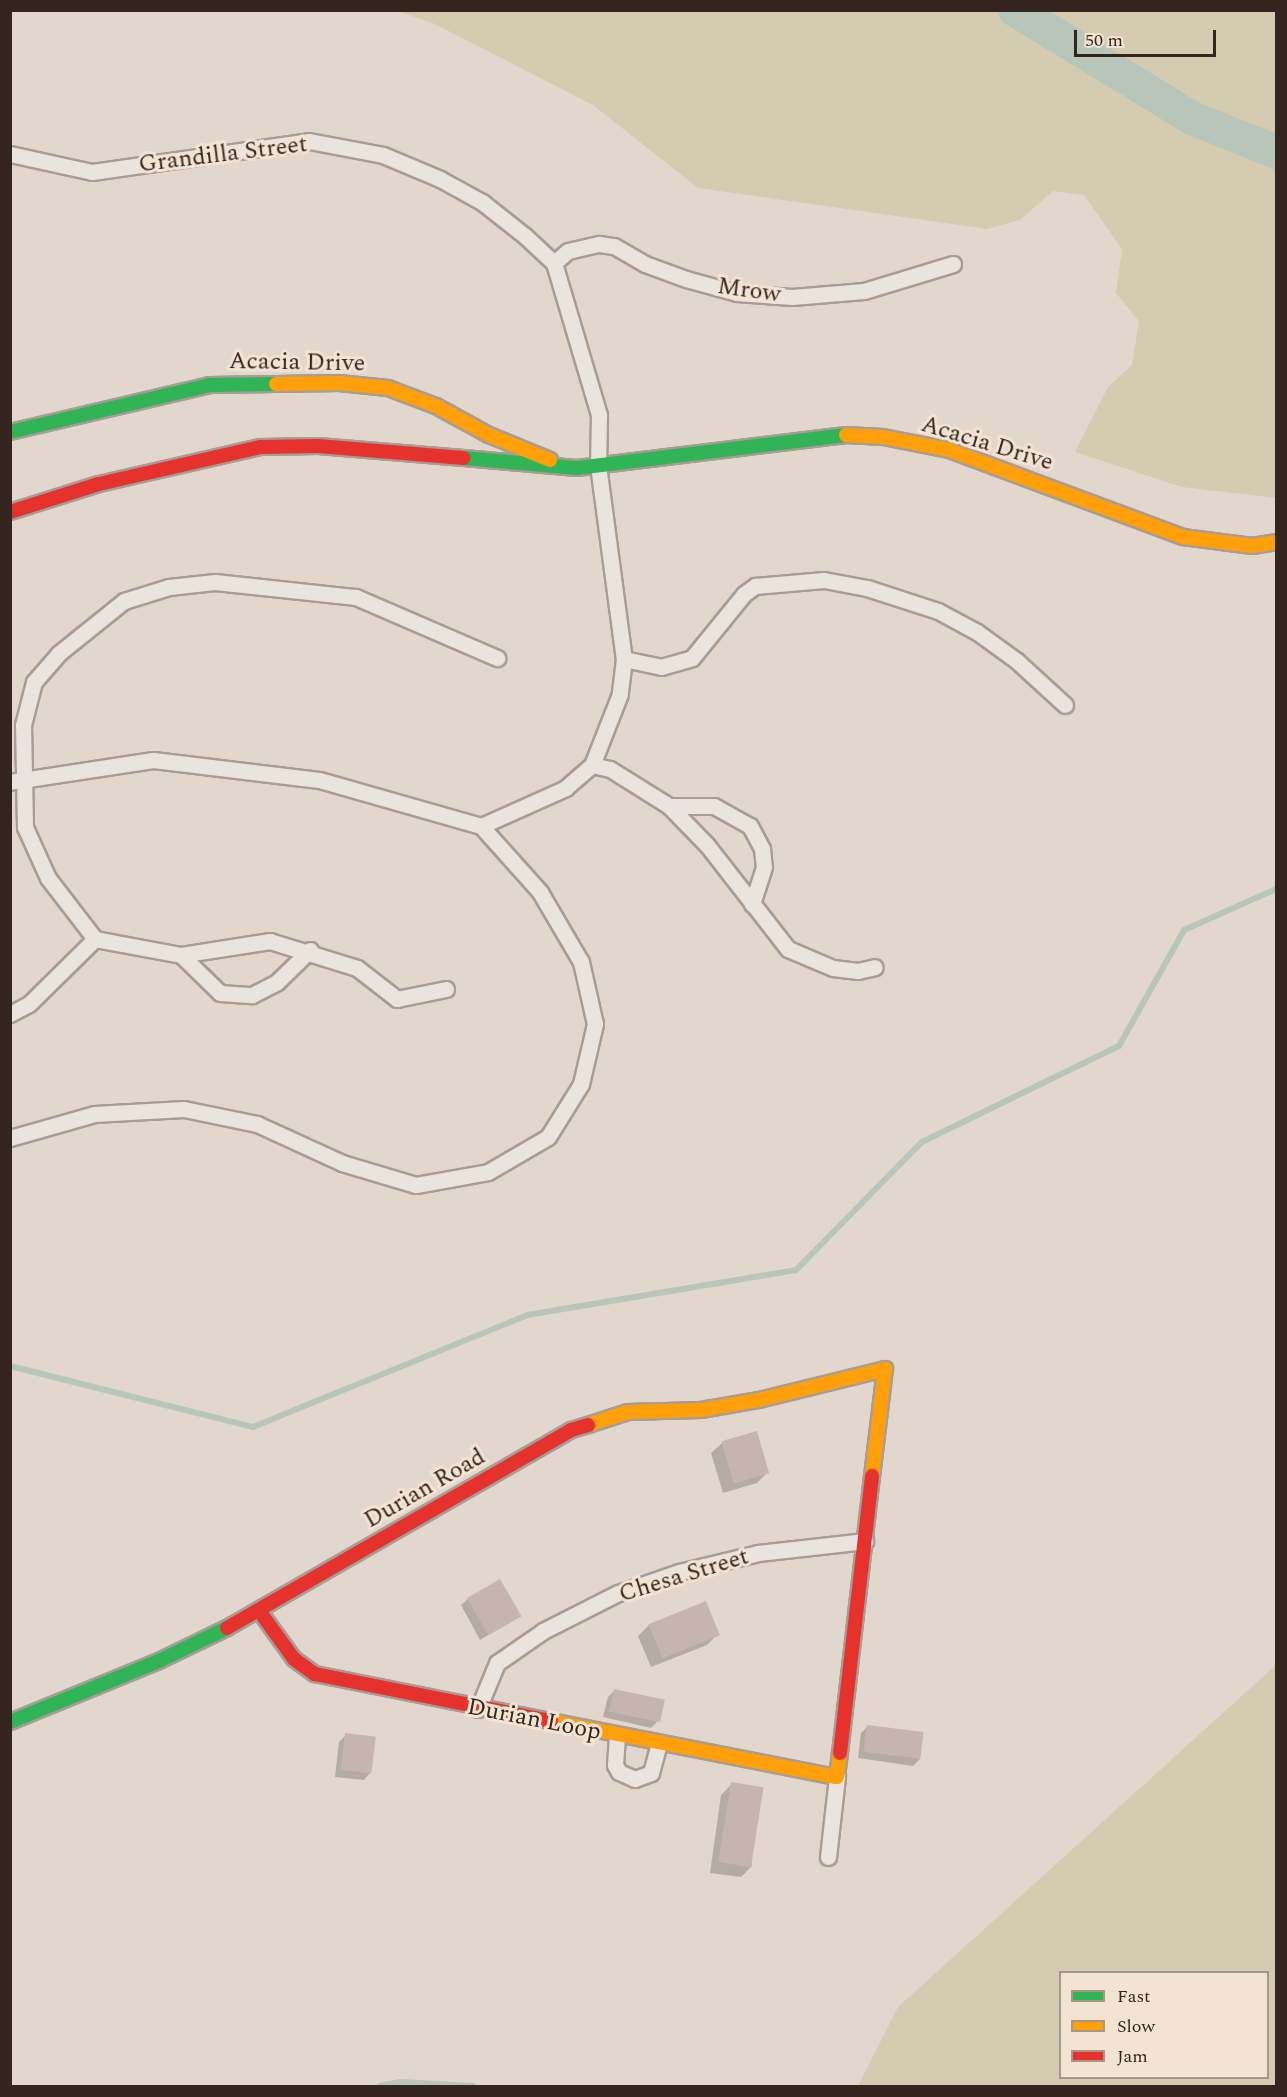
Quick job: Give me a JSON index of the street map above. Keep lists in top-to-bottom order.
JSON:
{
  "streets": {
    "street": [
      "Grandilla Street",
      "Mrow",
      "Acacia Drive",
      "Durian Road",
      "Chesa Street",
      "Durian Loop"
    ]
  },
  "crossings": [
    ["Grandilla Street", "Mrow"],
    ["Durian Road", "Chesa Street"],
    ["Durian Road", "Durian Loop"],
    ["Chesa Street", "Durian Loop"]
  ],
  "legend": ["Fast", "Slow", "Jam"],
  "scale_bar": "50 m"
}
